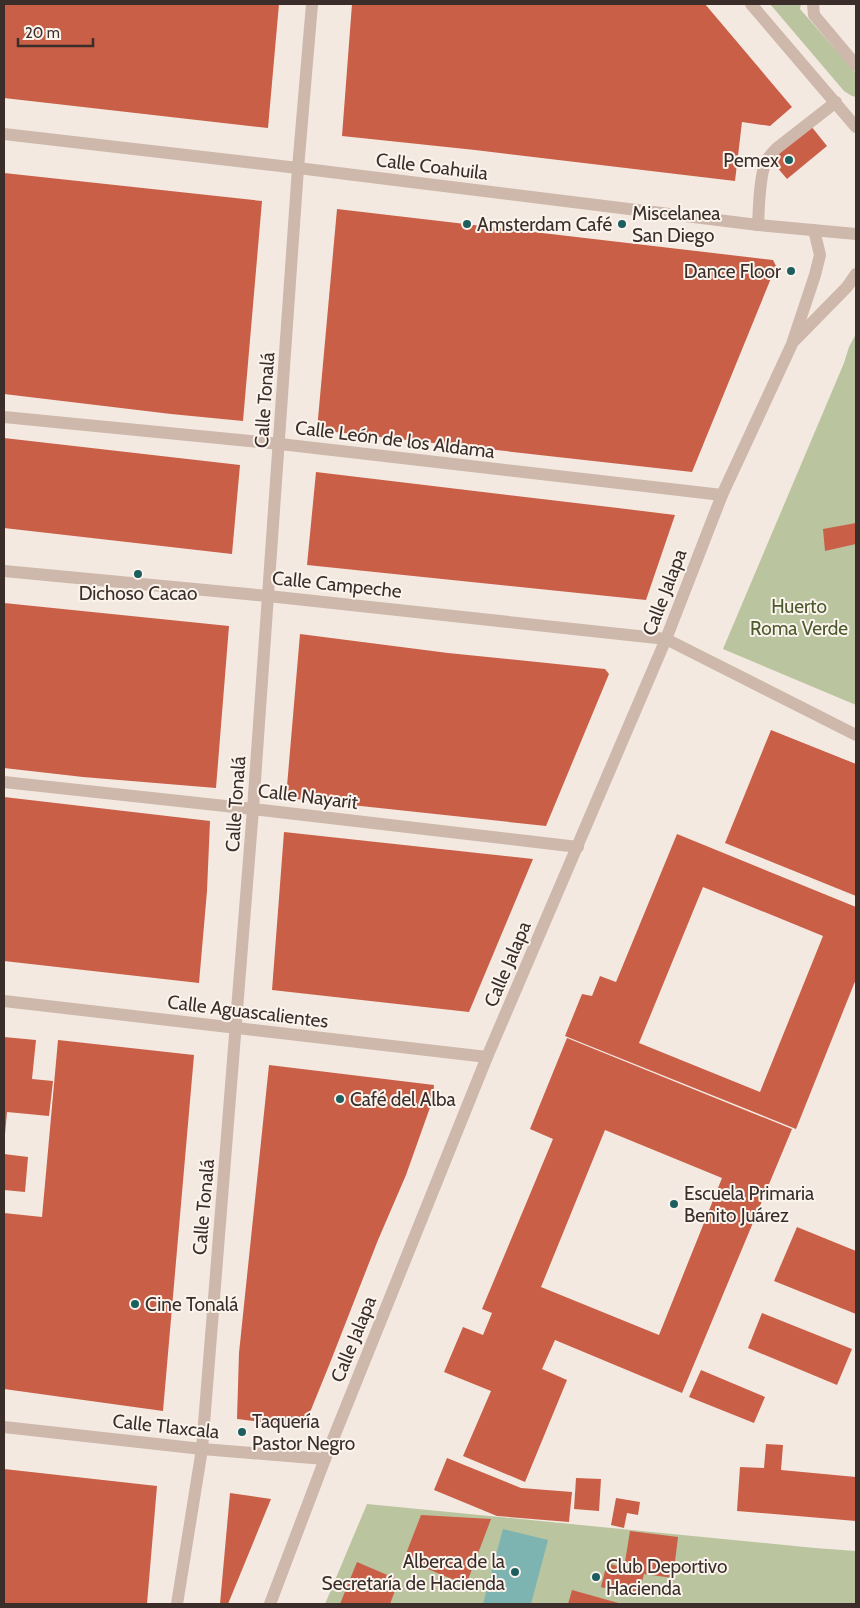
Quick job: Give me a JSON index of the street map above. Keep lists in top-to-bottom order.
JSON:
{
  "streets": {
    "street": [
      "Calle Coahuila",
      "Calle Tonalá",
      "Calle León de los Aldama",
      "Calle Campeche",
      "Calle Jalapa",
      "Calle Nayarit",
      "Calle Aguascalientes",
      "Calle Tlaxcala"
    ]
  },
  "crossings": [
    ["Calle Coahuila", "Calle Tonalá"],
    ["Calle Coahuila", "Calle Jalapa"],
    ["Calle Tonalá", "Calle León de los Aldama"],
    ["Calle Tonalá", "Calle Campeche"],
    ["Calle Tonalá", "Calle Nayarit"],
    ["Calle Tonalá", "Calle Aguascalientes"],
    ["Calle Tonalá", "Calle Tlaxcala"],
    ["Calle León de los Aldama", "Calle Jalapa"],
    ["Calle Campeche", "Calle Jalapa"],
    ["Calle Jalapa", "Calle Nayarit"],
    ["Calle Jalapa", "Calle Aguascalientes"],
    ["Calle Jalapa", "Calle Tlaxcala"]
  ],
  "parks": ["Huerto Roma Verde"],
  "places": [
    "Pemex",
    "Amsterdam Café",
    "Miscelanea San Diego",
    "Dance Floor",
    "Dichoso Cacao",
    "Café del Alba",
    "Escuela Primaria Benito Juárez",
    "Cine Tonalá",
    "Taquería Pastor Negro",
    "Alberca de la Secretaría de Hacienda",
    "Club Deportivo Hacienda"
  ],
  "scale_bar": "20 m"
}
